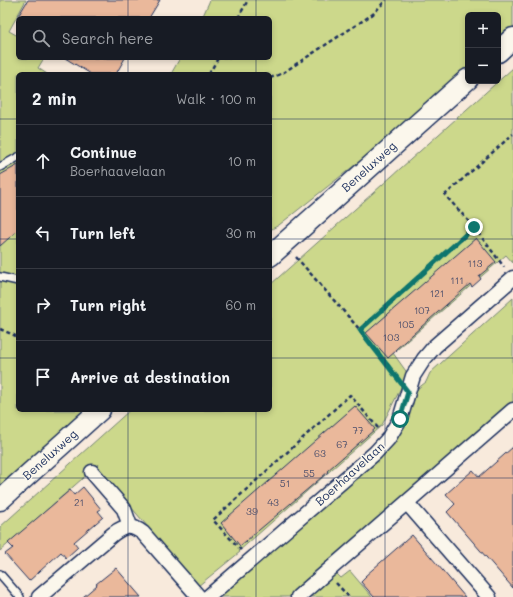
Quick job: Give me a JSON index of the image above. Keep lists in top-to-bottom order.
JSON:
{
  "streets": {
    "main road": ["Beneluxweg"],
    "street": ["Boerhaavelaan"]
  },
  "house_numbers": [
    "113",
    "111",
    "121",
    "107",
    "105",
    "103",
    "77",
    "67",
    "63",
    "55",
    "51",
    "21",
    "43",
    "39"
  ],
  "page": {
    "map_buttons": ["+", "−"],
    "search": "Search here",
    "heading": ["2 min", "Walk · 100 m"],
    "list": [
      ["Continue", "Boerhaavelaan", "10 m"],
      ["Turn left", "30 m"],
      ["Turn right", "60 m"],
      "Arrive at destination"
    ]
  }
}
